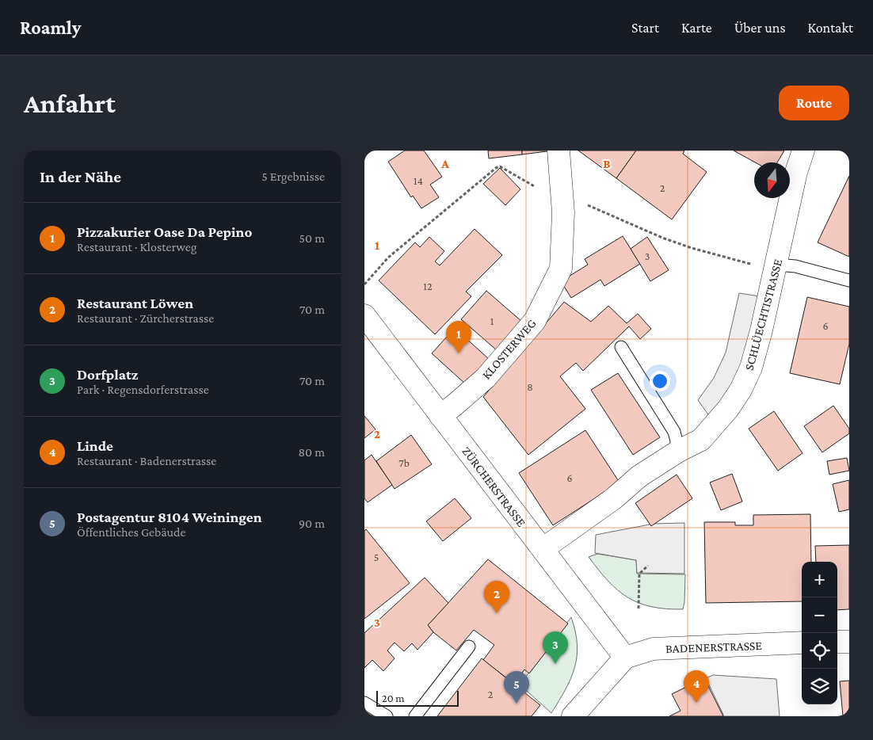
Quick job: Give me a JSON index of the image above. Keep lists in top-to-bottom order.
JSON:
{
  "streets": {
    "street": [
      "SCHLÜECHTISTRASSE",
      "KLOSTERWEG",
      "ZÜRCHERSTRASSE",
      "BADENERSTRASSE"
    ]
  },
  "crossings": [
    ["SCHLÜECHTISTRASSE", "ZÜRCHERSTRASSE"],
    ["KLOSTERWEG", "ZÜRCHERSTRASSE"],
    ["ZÜRCHERSTRASSE", "BADENERSTRASSE"]
  ],
  "house_numbers": [
    "14",
    "2",
    "3",
    "12",
    "1",
    "6",
    "8",
    "7b",
    "6",
    "5",
    "2"
  ],
  "scale_bar": "20 m",
  "north": "bottom",
  "page": {
    "header": "Roamly",
    "nav": [
      "Start",
      "Karte",
      "Über uns",
      "Kontakt"
    ],
    "buttons": "Route",
    "title": "Anfahrt",
    "heading": ["In der Nähe", "5 Ergebnisse"],
    "list": [
      {
        "mark": "1",
        "name": "Pizzakurier Oase Da Pepino",
        "note": "Restaurant · Klosterweg",
        "value": "50 m"
      },
      {
        "mark": "2",
        "name": "Restaurant Löwen",
        "note": "Restaurant · Zürcherstrasse",
        "value": "70 m"
      },
      {
        "mark": "3",
        "name": "Dorfplatz",
        "note": "Park · Regensdorferstrasse",
        "value": "70 m"
      },
      {
        "mark": "4",
        "name": "Linde",
        "note": "Restaurant · Badenerstrasse",
        "value": "80 m"
      },
      {
        "mark": "5",
        "name": "Postagentur 8104 Weiningen",
        "note": "Öffentliches Gebäude",
        "value": "90 m"
      }
    ],
    "pins": [
      "1",
      "2",
      "3",
      "4",
      "5"
    ],
    "map_buttons": ["+", "−"],
    "scale": "20 m"
  },
  "grid": {
    "columns": ["A", "B"],
    "rows": ["1", "2", "3"]
  }
}
